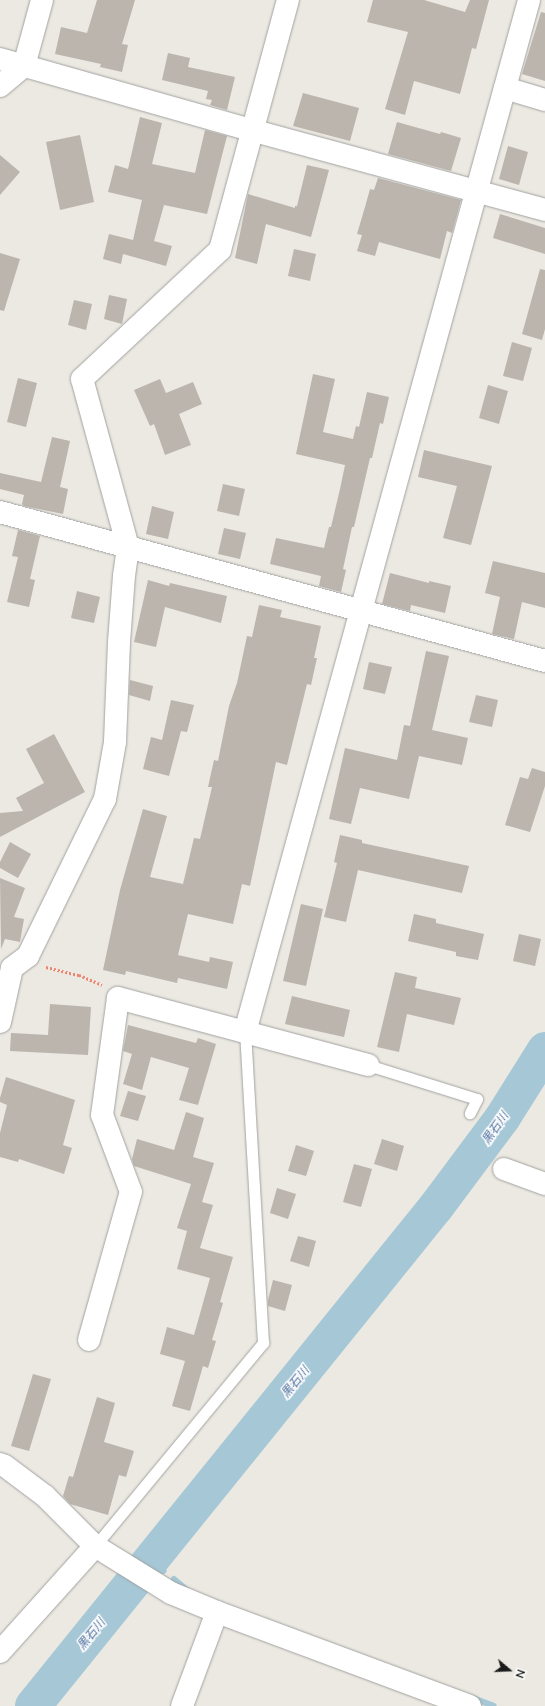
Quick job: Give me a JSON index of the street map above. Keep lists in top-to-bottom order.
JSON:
{
  "water": ["黒石川"],
  "north": "right"
}
